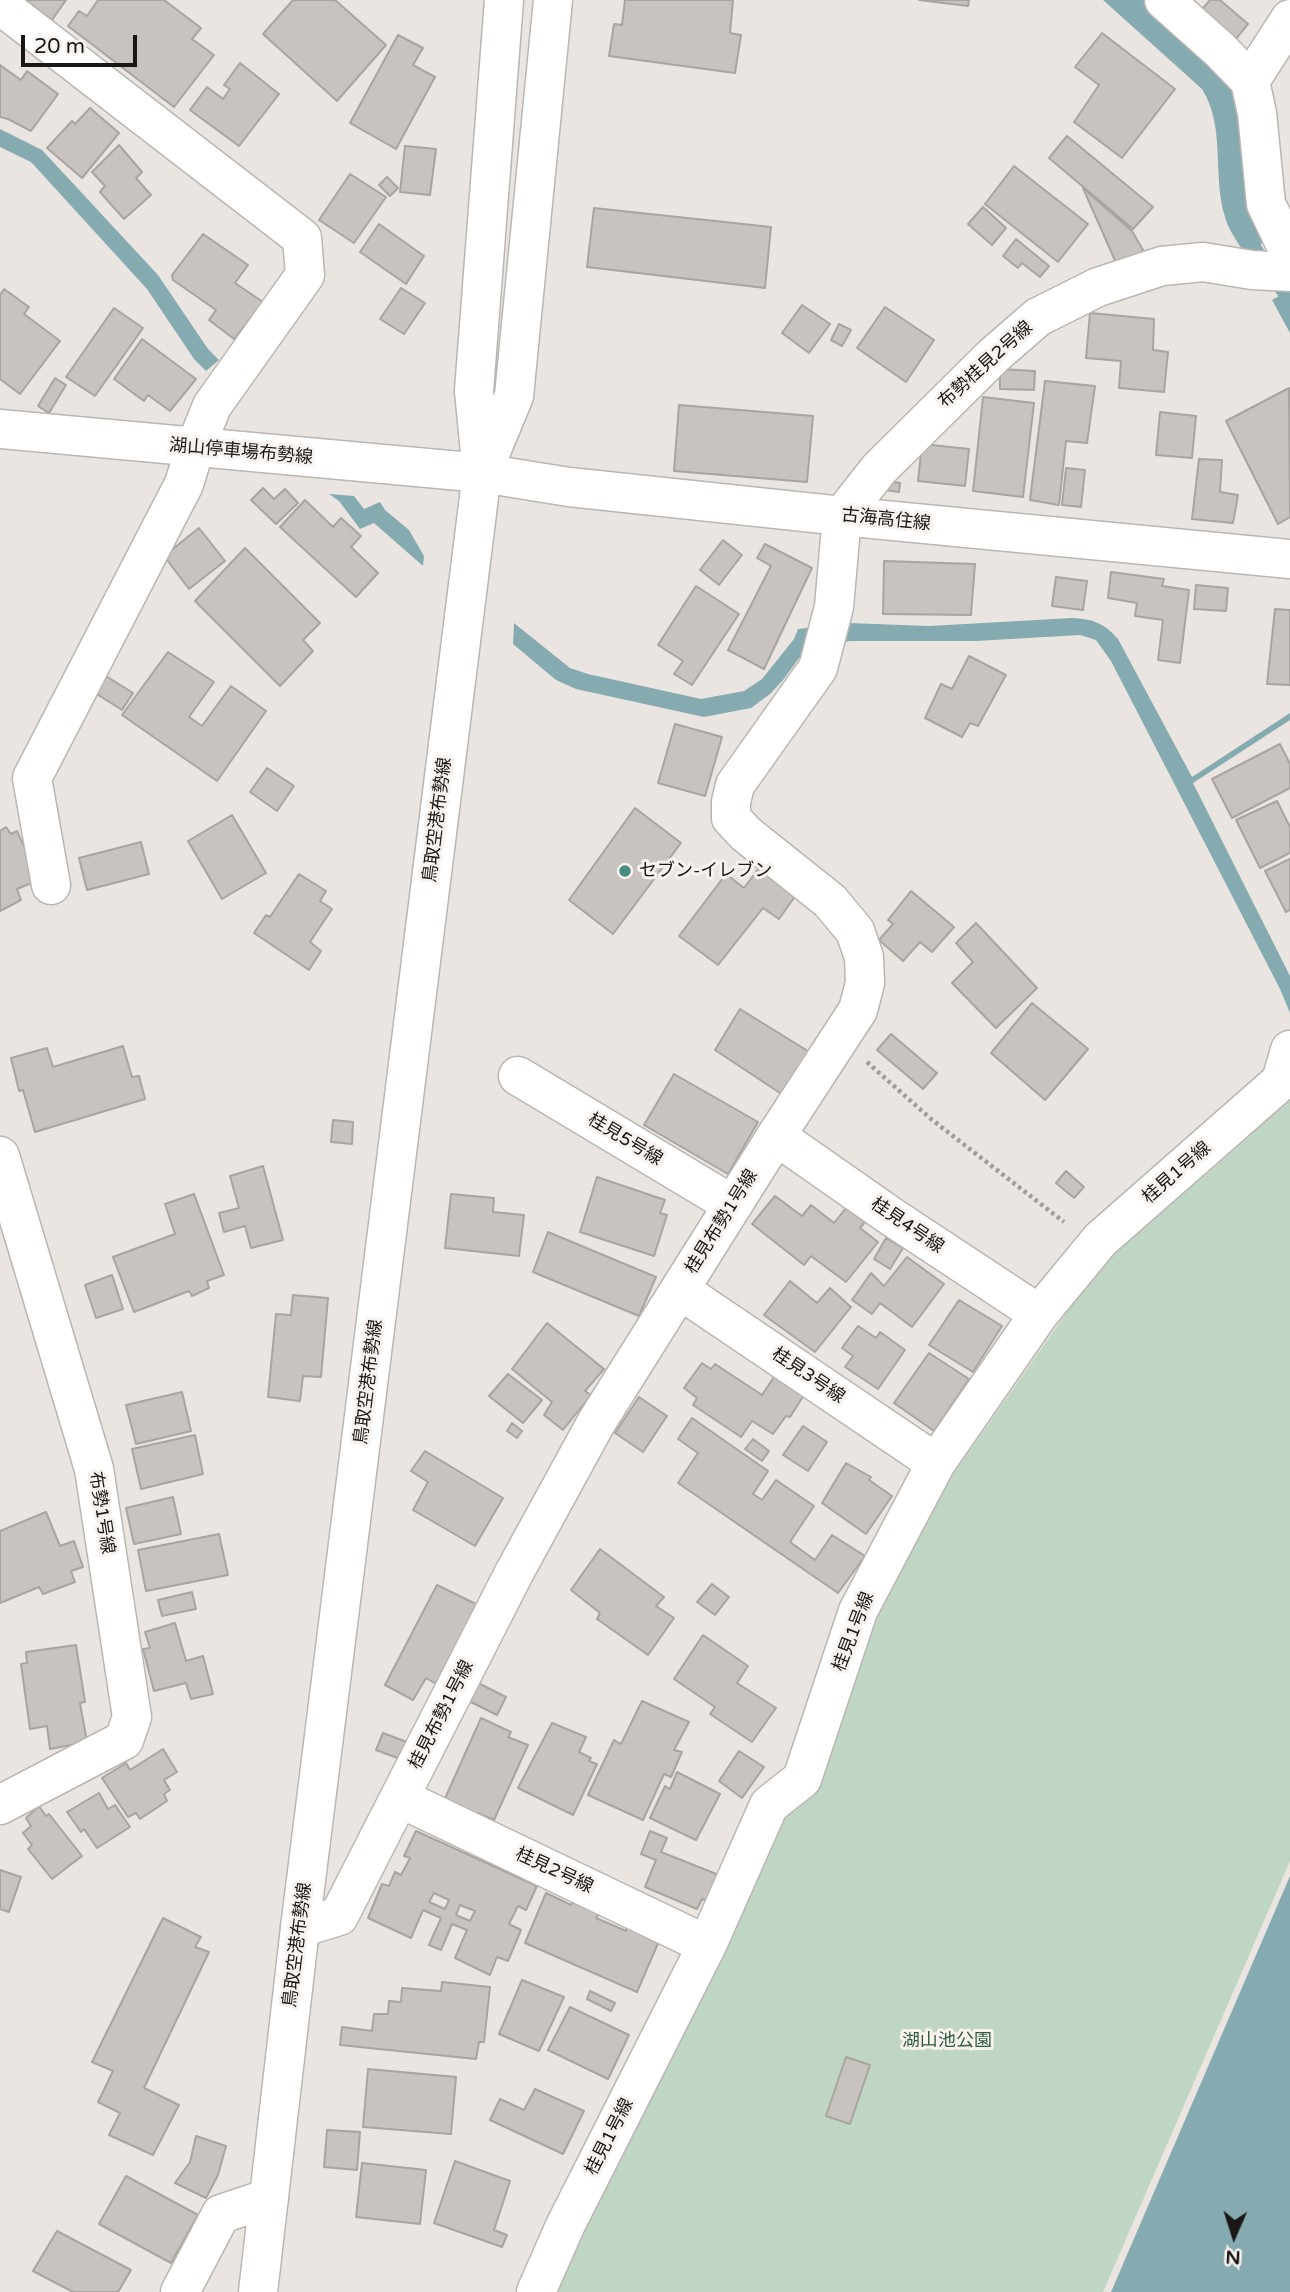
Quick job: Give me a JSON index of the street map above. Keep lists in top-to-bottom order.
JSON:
{
  "streets": {
    "street": [
      "布勢桂見2号線",
      "湖山停車場布勢線",
      "古海高住線",
      "鳥取空港布勢線",
      "桂見5号線",
      "桂見1号線",
      "桂見布勢1号線",
      "桂見4号線",
      "桂見3号線",
      "布勢1号線",
      "桂見2号線"
    ]
  },
  "crossings": [
    ["布勢桂見2号線", "古海高住線"],
    ["布勢桂見2号線", "桂見布勢1号線"],
    ["湖山停車場布勢線", "古海高住線"],
    ["湖山停車場布勢線", "鳥取空港布勢線"],
    ["古海高住線", "鳥取空港布勢線"],
    ["古海高住線", "桂見布勢1号線"],
    ["鳥取空港布勢線", "桂見布勢1号線"],
    ["桂見5号線", "桂見布勢1号線"],
    ["桂見1号線", "桂見4号線"],
    ["桂見1号線", "桂見3号線"],
    ["桂見1号線", "桂見2号線"],
    ["桂見布勢1号線", "桂見4号線"],
    ["桂見布勢1号線", "桂見3号線"],
    ["桂見布勢1号線", "桂見2号線"]
  ],
  "parks": ["湖山池公園"],
  "places": ["セブン-イレブン"],
  "scale_bar": "20 m",
  "north": "bottom"
}
